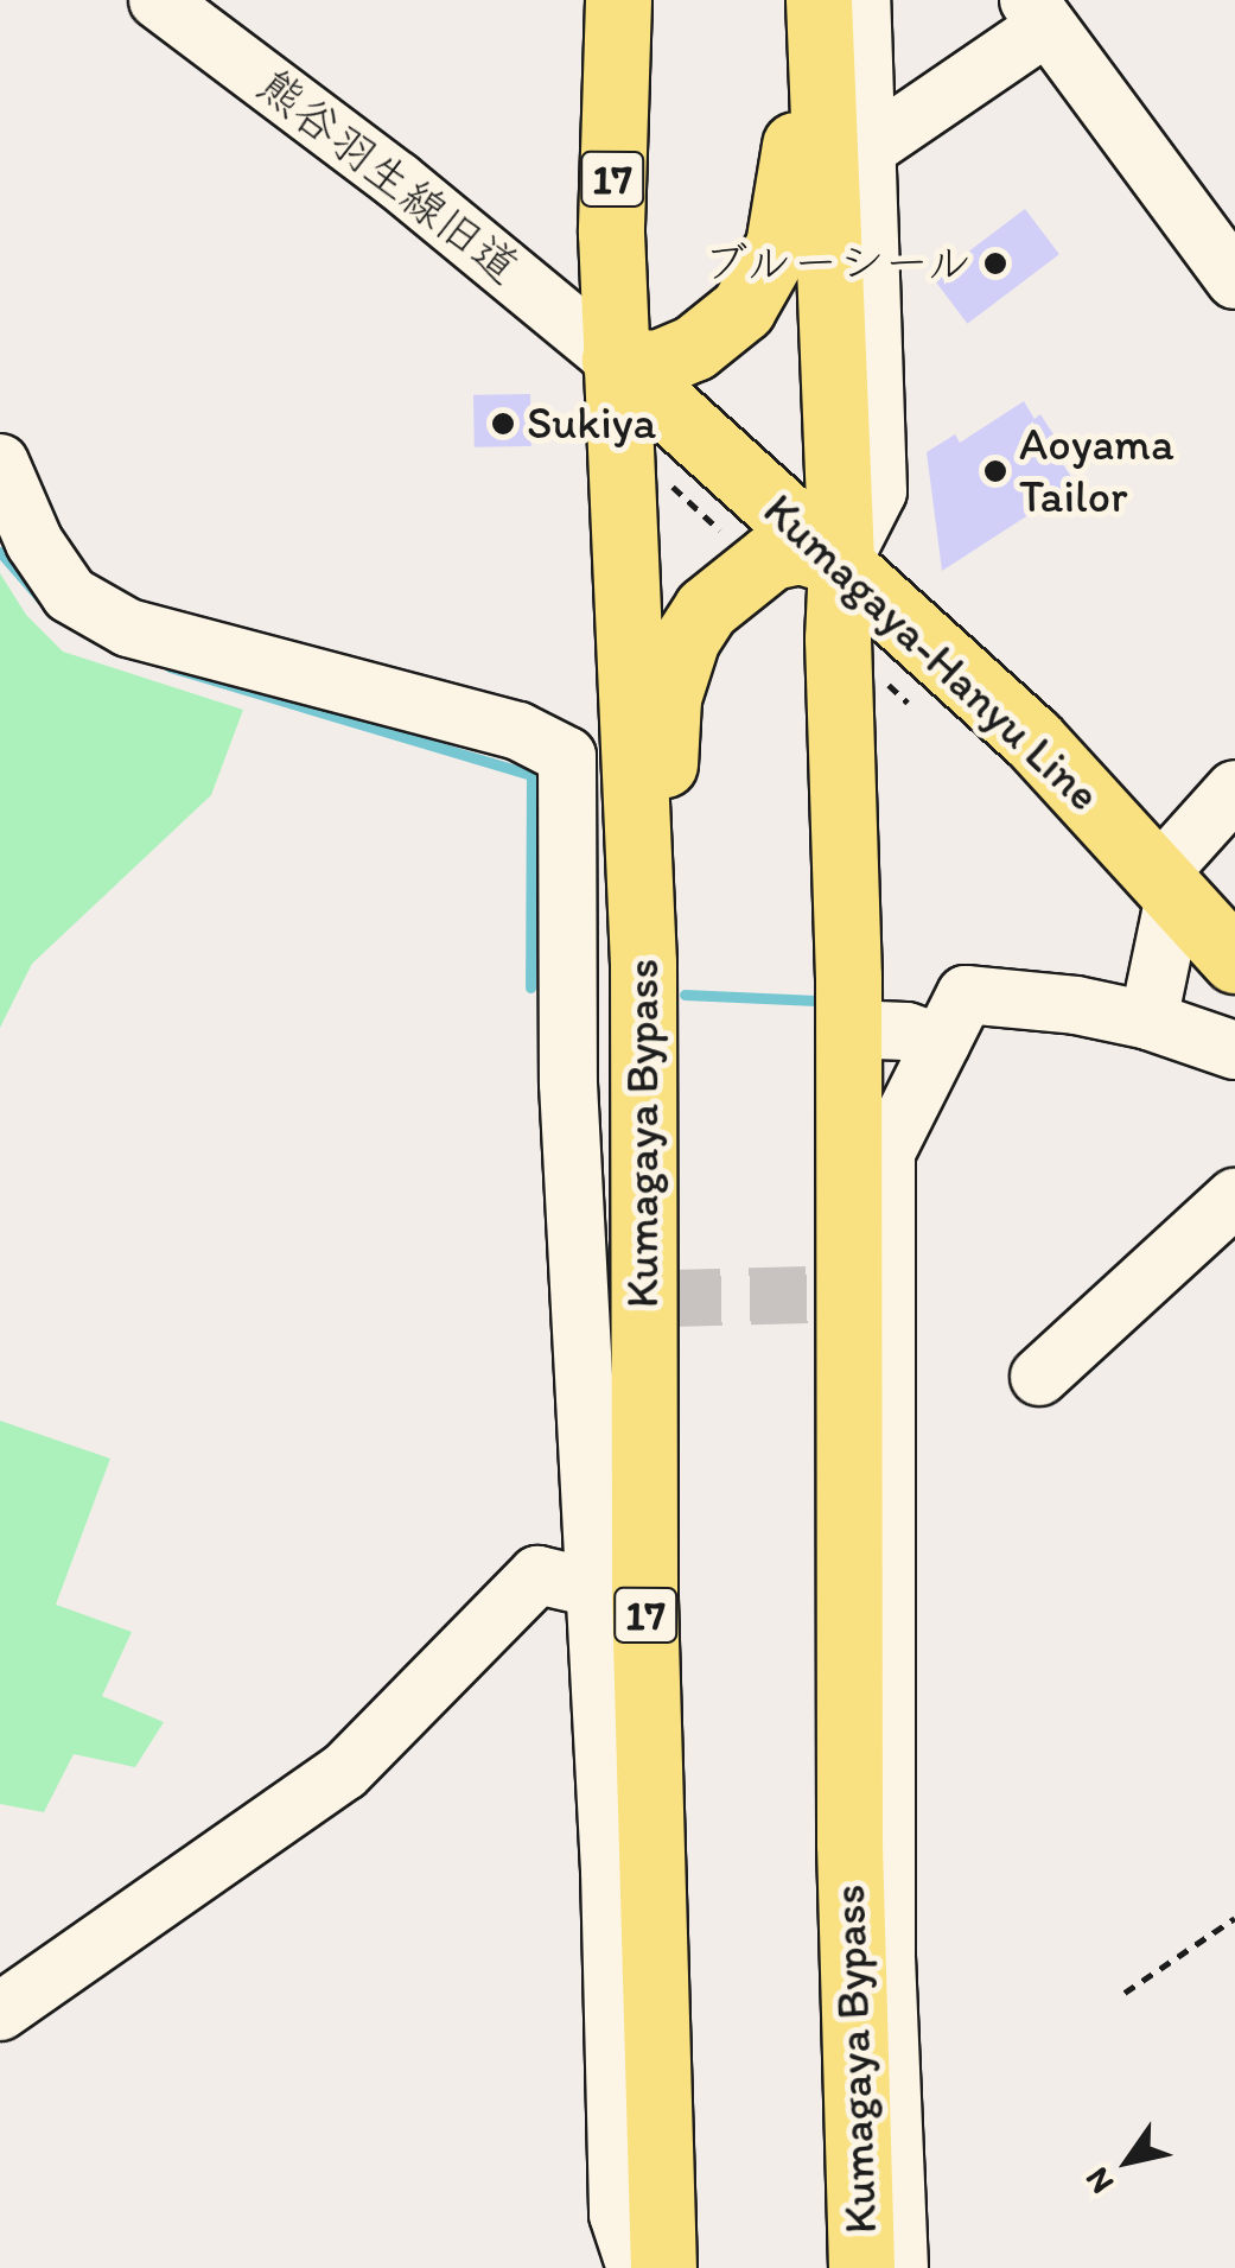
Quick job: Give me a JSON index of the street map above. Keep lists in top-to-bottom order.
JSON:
{
  "streets": {
    "main road": ["17", "Kumagaya-Hanyu Line", "Kumagaya Bypass"],
    "street": ["熊谷羽生線旧道"]
  },
  "crossings": [
    ["熊谷羽生線旧道", "Kumagaya-Hanyu Line"],
    ["熊谷羽生線旧道", "Kumagaya Bypass"],
    ["Kumagaya-Hanyu Line", "Kumagaya Bypass"]
  ],
  "places": ["ブルーシール", "Sukiya", "Aoyama Tailor"],
  "north": "bottom left"
}
